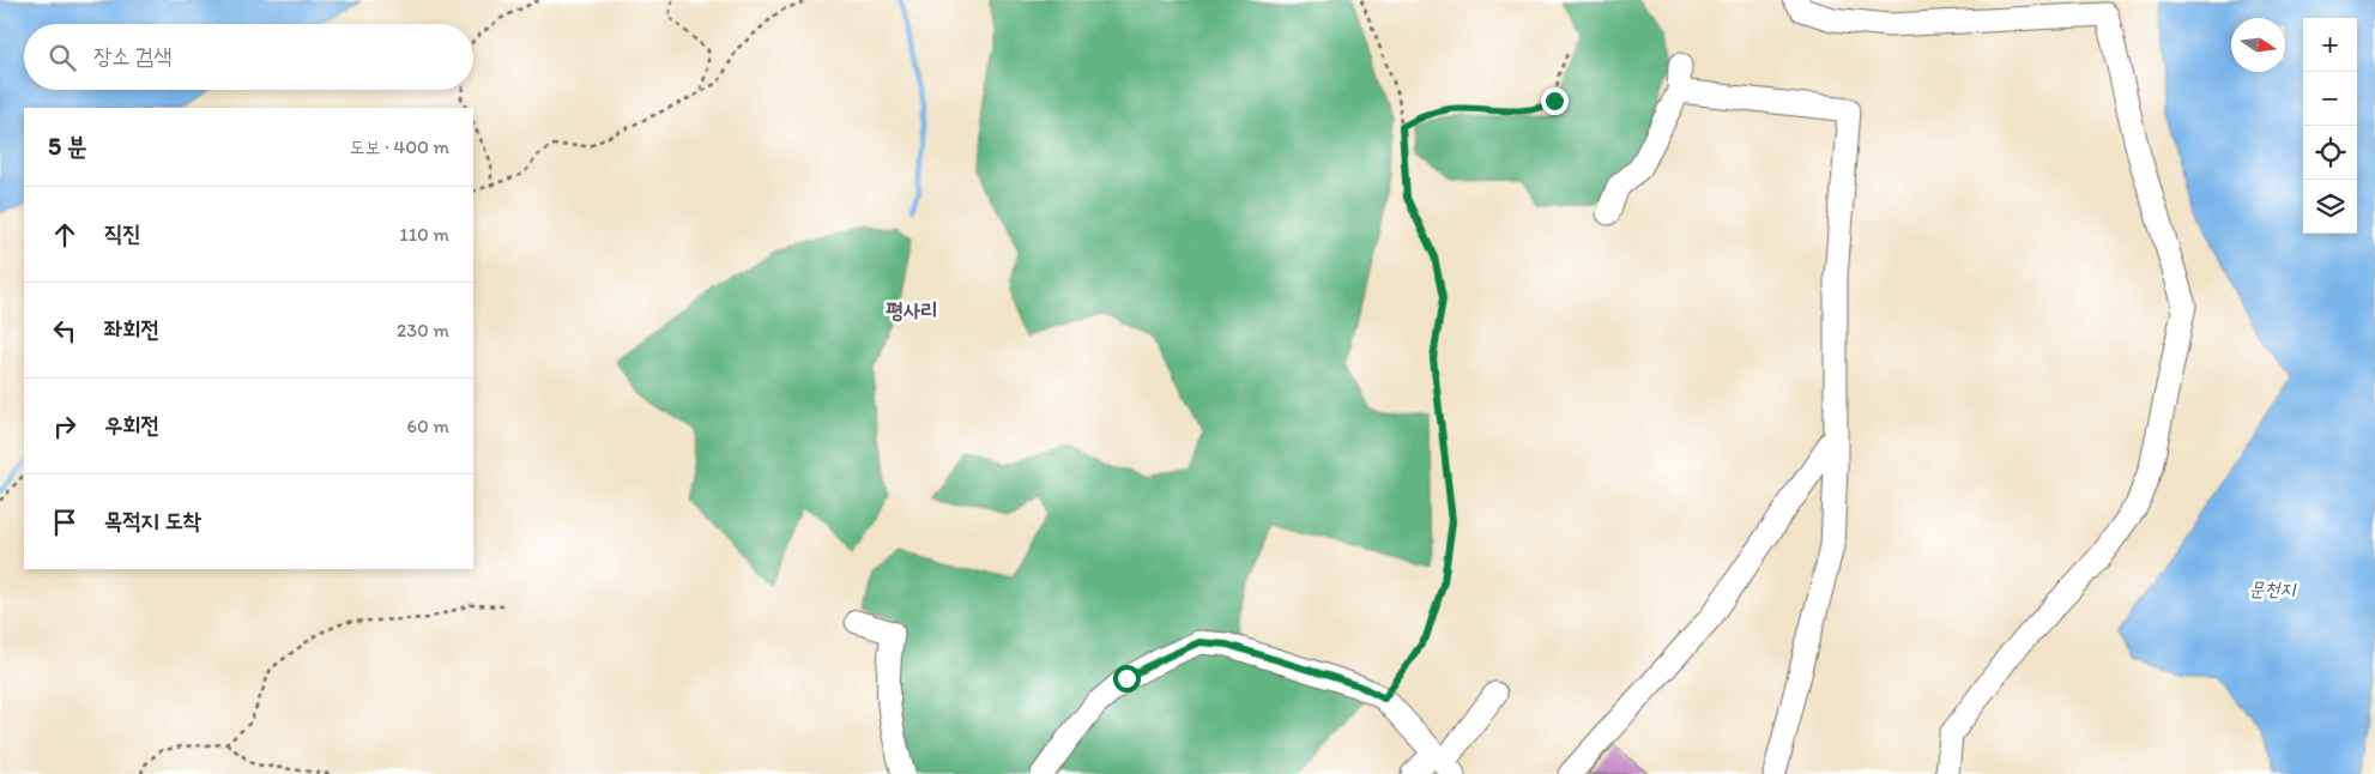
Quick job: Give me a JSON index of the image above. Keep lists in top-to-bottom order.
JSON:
{
  "districts": ["평사리"],
  "water": ["문천지"],
  "north": "right",
  "page": {
    "map_buttons": ["+", "−"],
    "search": "장소 검색",
    "heading": ["5 분", "도보 · 400 m"],
    "list": [
      ["직진", "110 m"],
      ["좌회전", "230 m"],
      ["우회전", "60 m"],
      "목적지 도착"
    ]
  }
}
